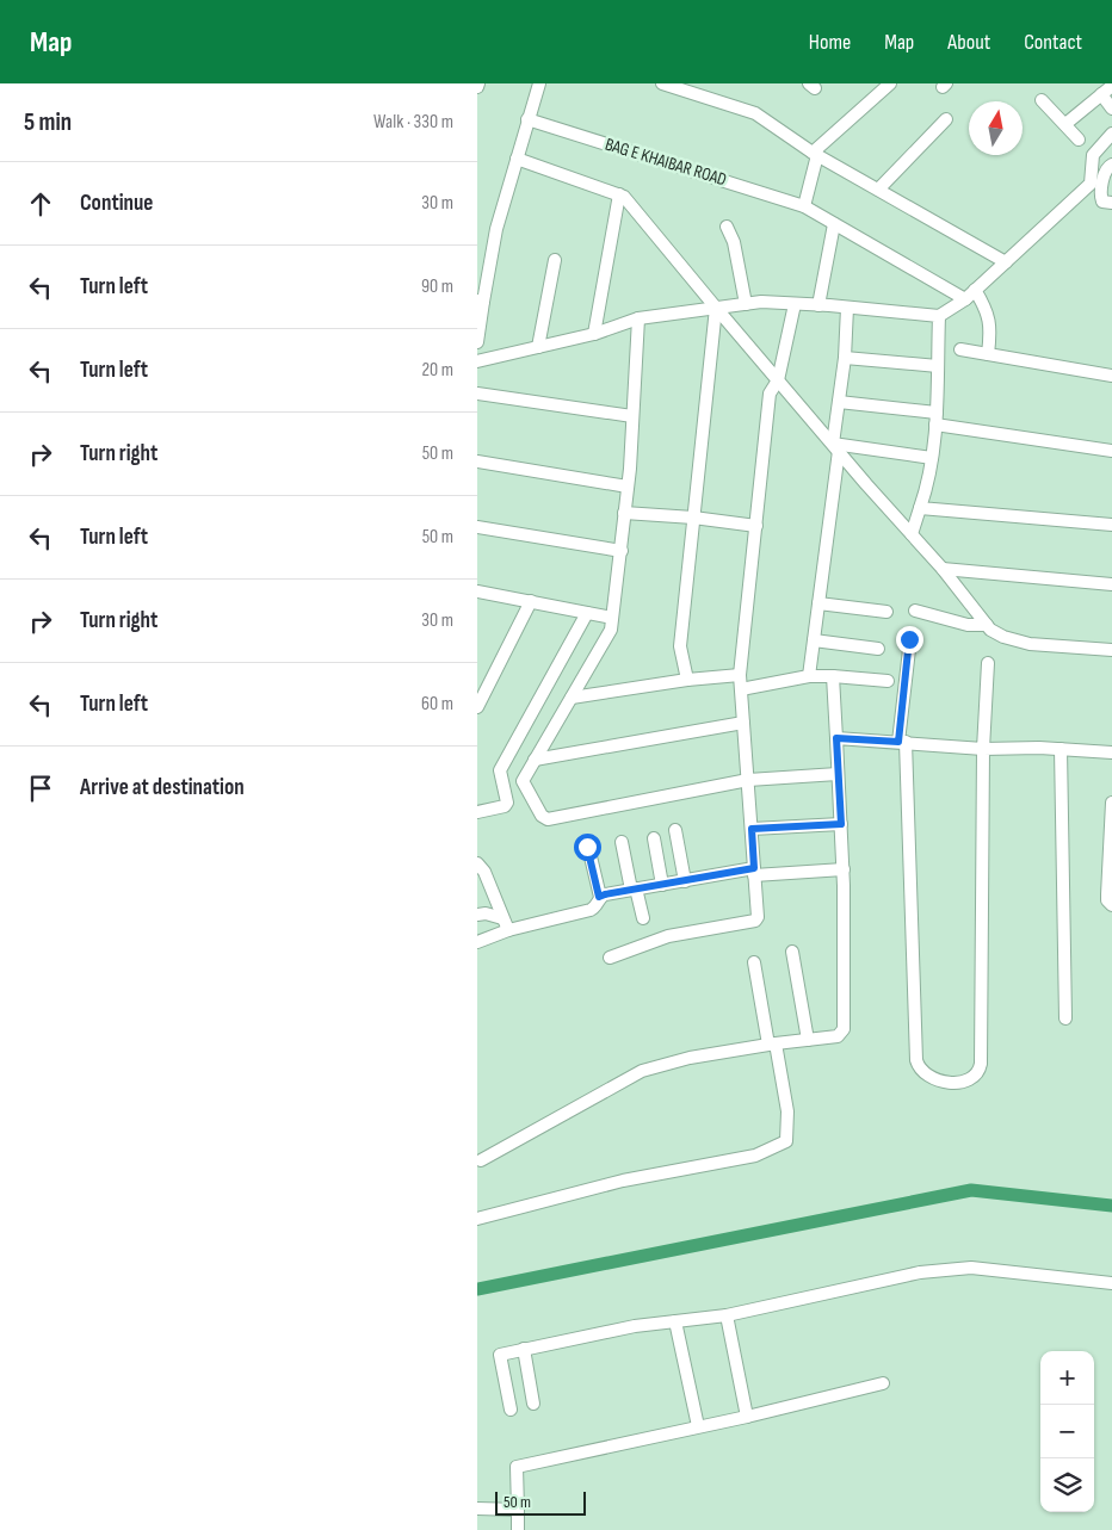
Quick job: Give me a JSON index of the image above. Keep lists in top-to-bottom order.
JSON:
{
  "streets": {
    "street": ["BAG E KHAIBAR ROAD"]
  },
  "scale_bar": "50 m",
  "north": "top",
  "page": {
    "header": "Map",
    "nav": [
      "Home",
      "Map",
      "About",
      "Contact"
    ],
    "heading": ["5 min", "Walk · 330 m"],
    "list": [
      ["Continue", "30 m"],
      ["Turn left", "90 m"],
      ["Turn left", "20 m"],
      ["Turn right", "50 m"],
      ["Turn left", "50 m"],
      ["Turn right", "30 m"],
      ["Turn left", "60 m"],
      "Arrive at destination"
    ],
    "map_buttons": ["+", "−"],
    "scale": "50 m"
  }
}
